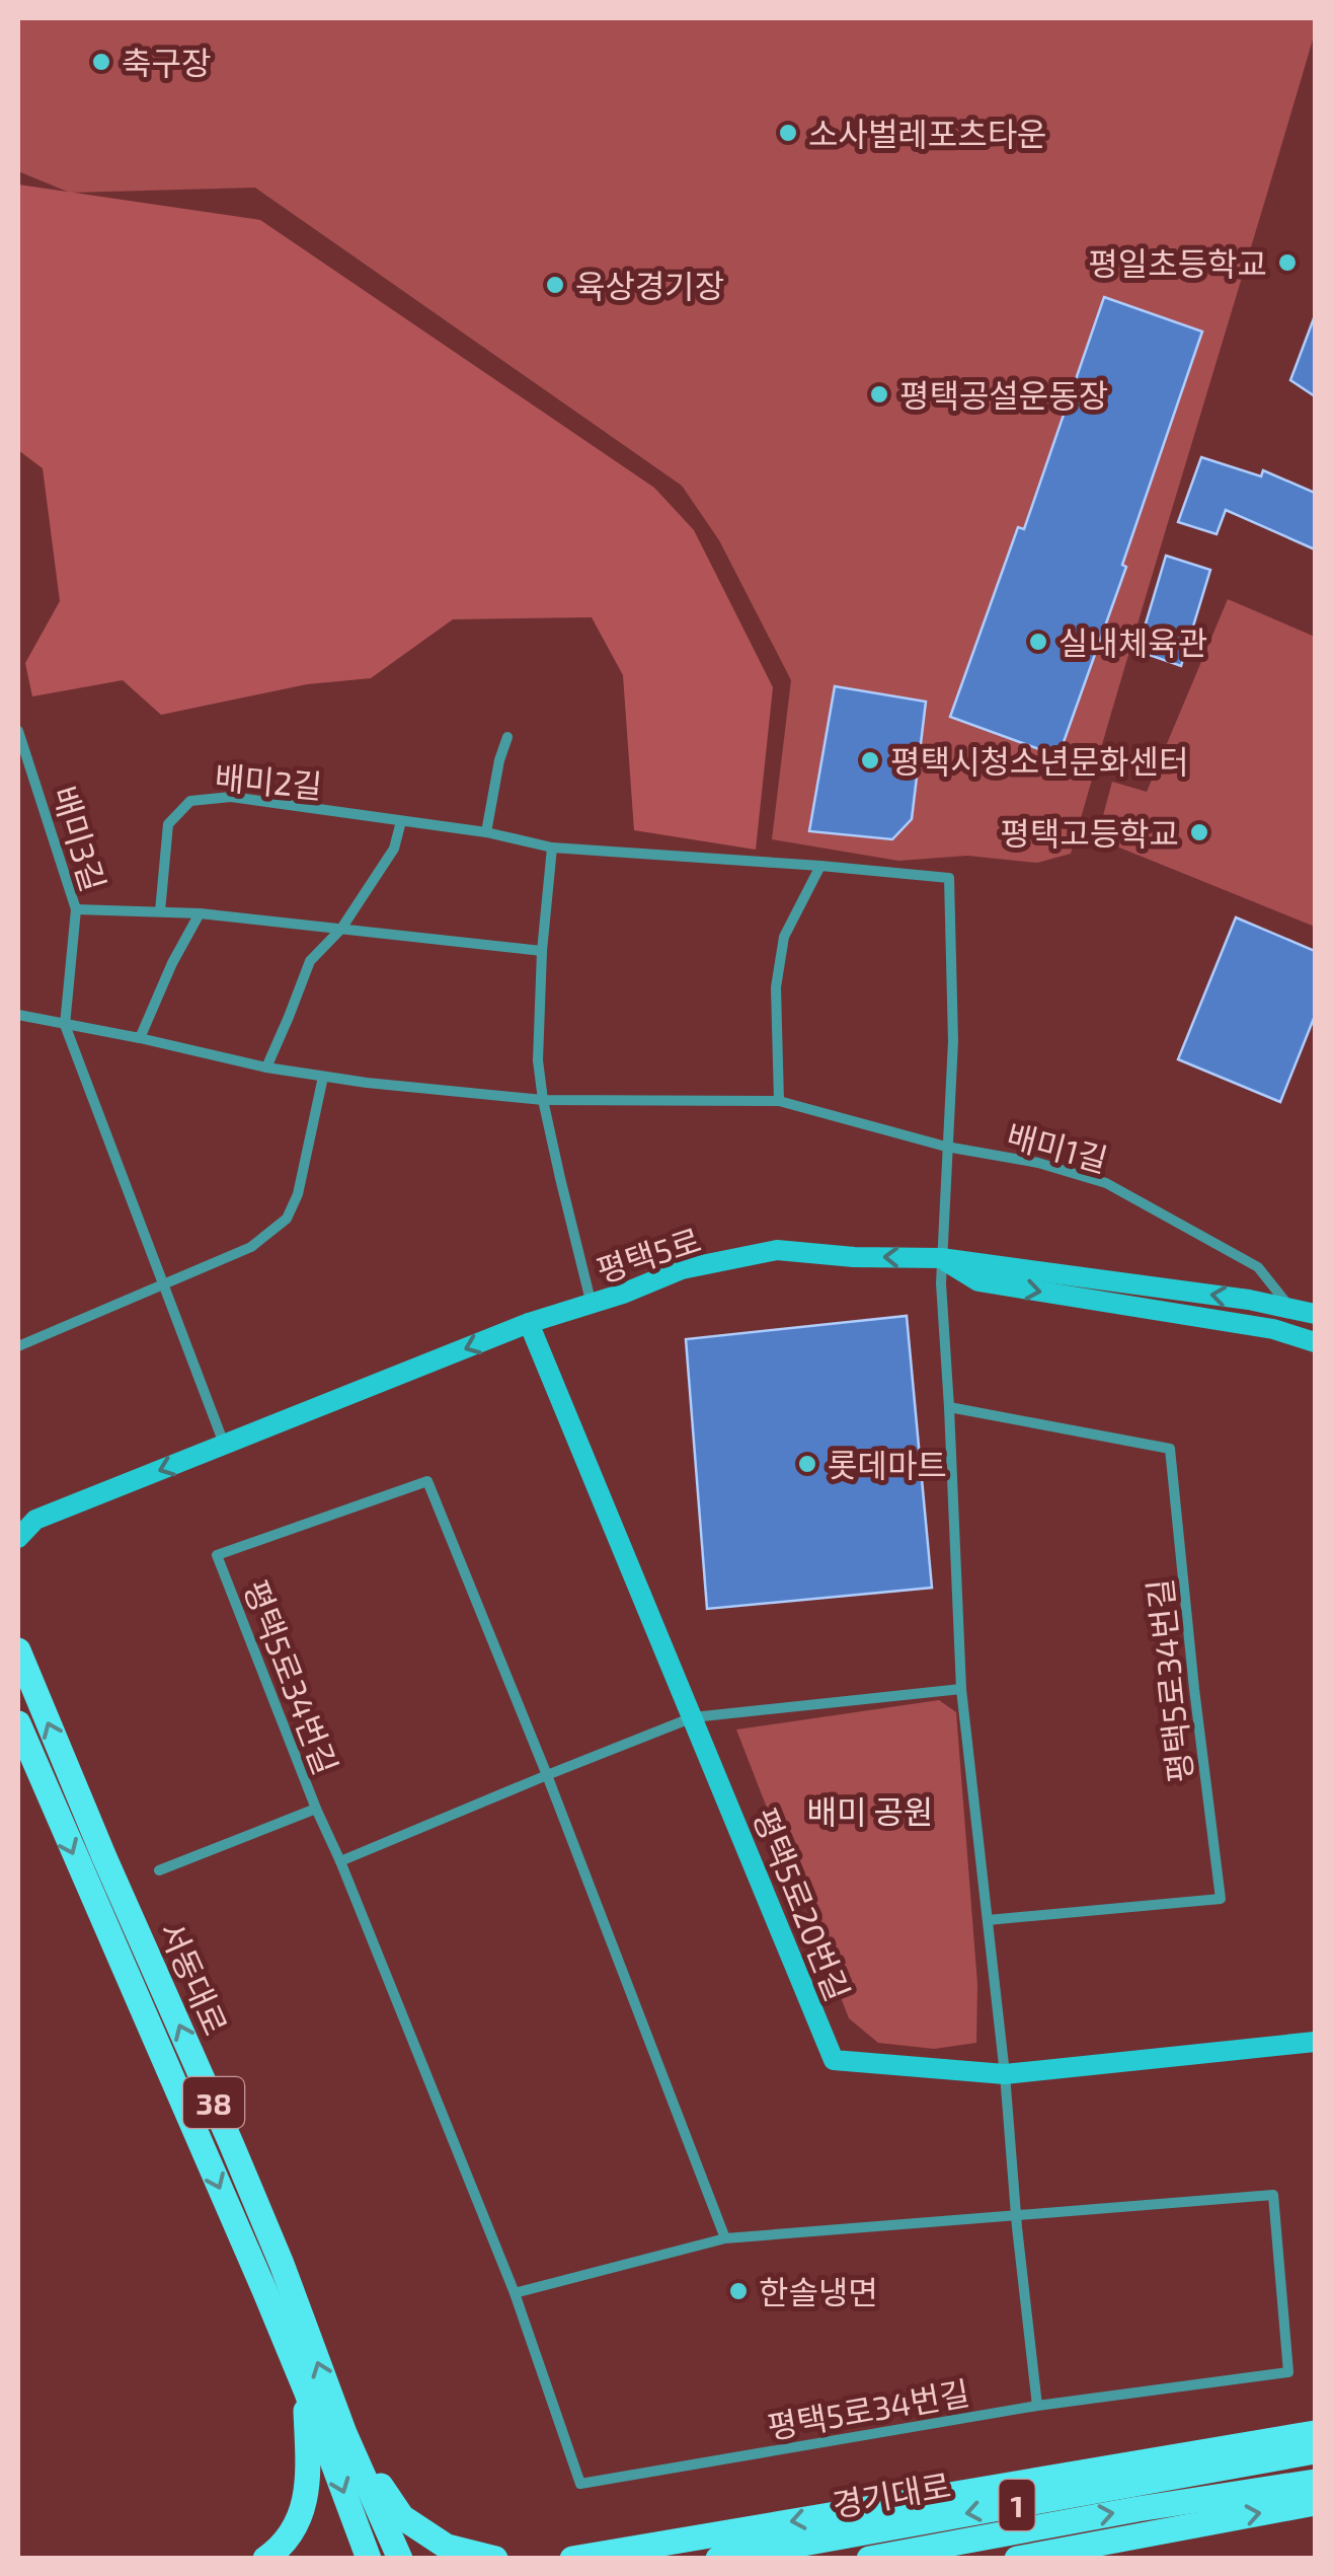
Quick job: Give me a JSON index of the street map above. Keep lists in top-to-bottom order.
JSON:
{
  "streets": {
    "main road": [
      "서동대로",
      "38",
      "경기대로",
      "1"
    ],
    "street": [
      "배미2길",
      "배미3길",
      "배미1길",
      "평택5로",
      "평택5로34번길",
      "평택5로20번길"
    ]
  },
  "crossings": [
    ["배미2길", "배미1길"],
    ["배미3길", "배미1길"],
    ["배미1길", "평택5로"],
    ["평택5로", "평택5로20번길"]
  ],
  "parks": ["배미 공원"],
  "places": [
    "축구장",
    "소사벌레포츠타운",
    "평일초등학교",
    "육상경기장",
    "평택공설운동장",
    "실내체육관",
    "평택시청소년문화센터",
    "평택고등학교",
    "롯데마트",
    "한솔냉면"
  ]
}
